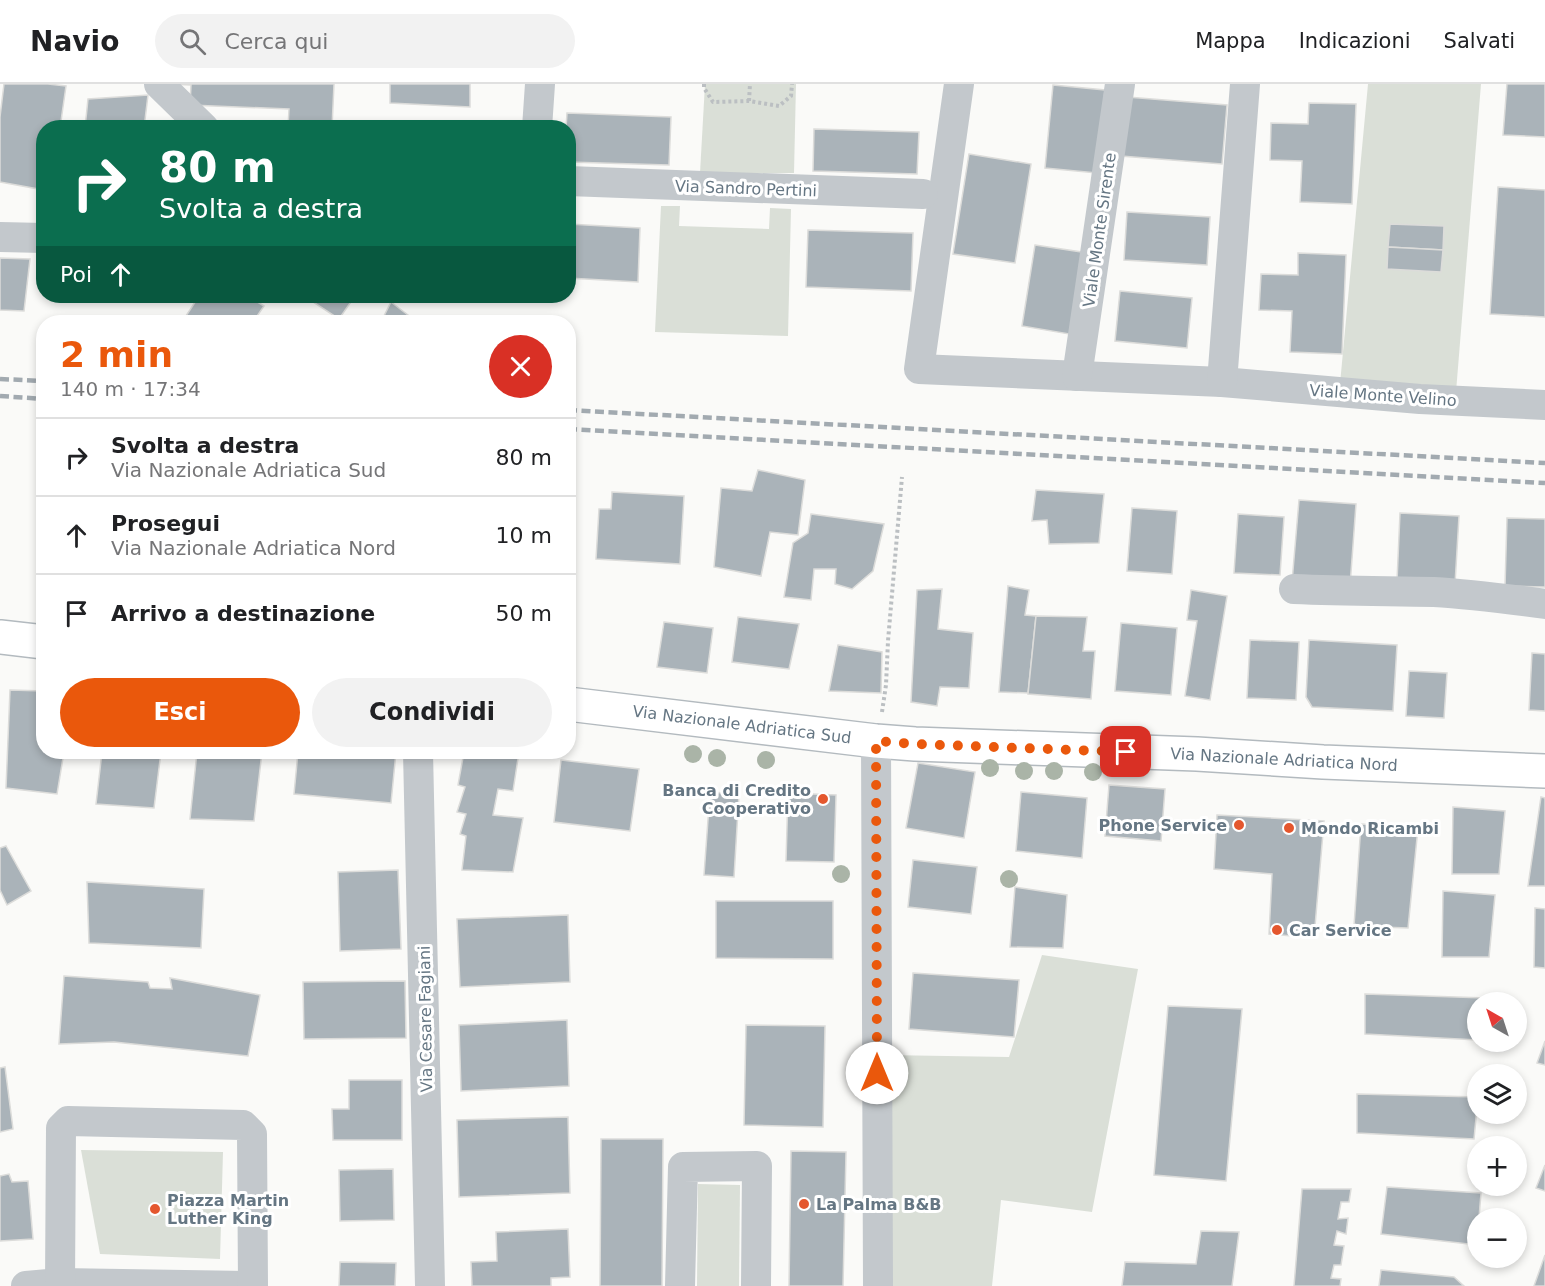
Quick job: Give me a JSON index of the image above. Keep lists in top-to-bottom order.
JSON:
{
  "streets": {
    "main road": ["Via Nazionale Adriatica Sud", "Via Nazionale Adriatica Nord"],
    "street": [
      "Via Sandro Pertini",
      "Viale Monte Sirente",
      "Viale Monte Velino",
      "Via Cesare Fagiani"
    ]
  },
  "crossings": [
    ["Viale Monte Sirente", "Viale Monte Velino"],
    ["Via Nazionale Adriatica Sud", "Via Nazionale Adriatica Nord"]
  ],
  "places": [
    "Banca di Credito Cooperativo",
    "Phone Service",
    "Mondo Ricambi",
    "Car Service",
    "La Palma B&B",
    "Piazza Martin Luther King"
  ],
  "north": "top left",
  "page": {
    "header": "Navio",
    "search": "Cerca qui",
    "nav": ["Mappa", "Indicazioni", "Salvati"],
    "turn": ["80 m", "Svolta a destra"],
    "then": "Poi",
    "heading": ["2 min", "140 m · 17:34"],
    "list": [
      {
        "name": "Svolta a destra",
        "note": "Via Nazionale Adriatica Sud",
        "value": "80 m"
      },
      {
        "name": "Prosegui",
        "note": "Via Nazionale Adriatica Nord",
        "value": "10 m"
      },
      {
        "name": "Arrivo a destinazione",
        "value": "50 m"
      }
    ],
    "buttons": ["Esci", "Condividi"],
    "map_buttons": ["+", "−"]
  }
}
